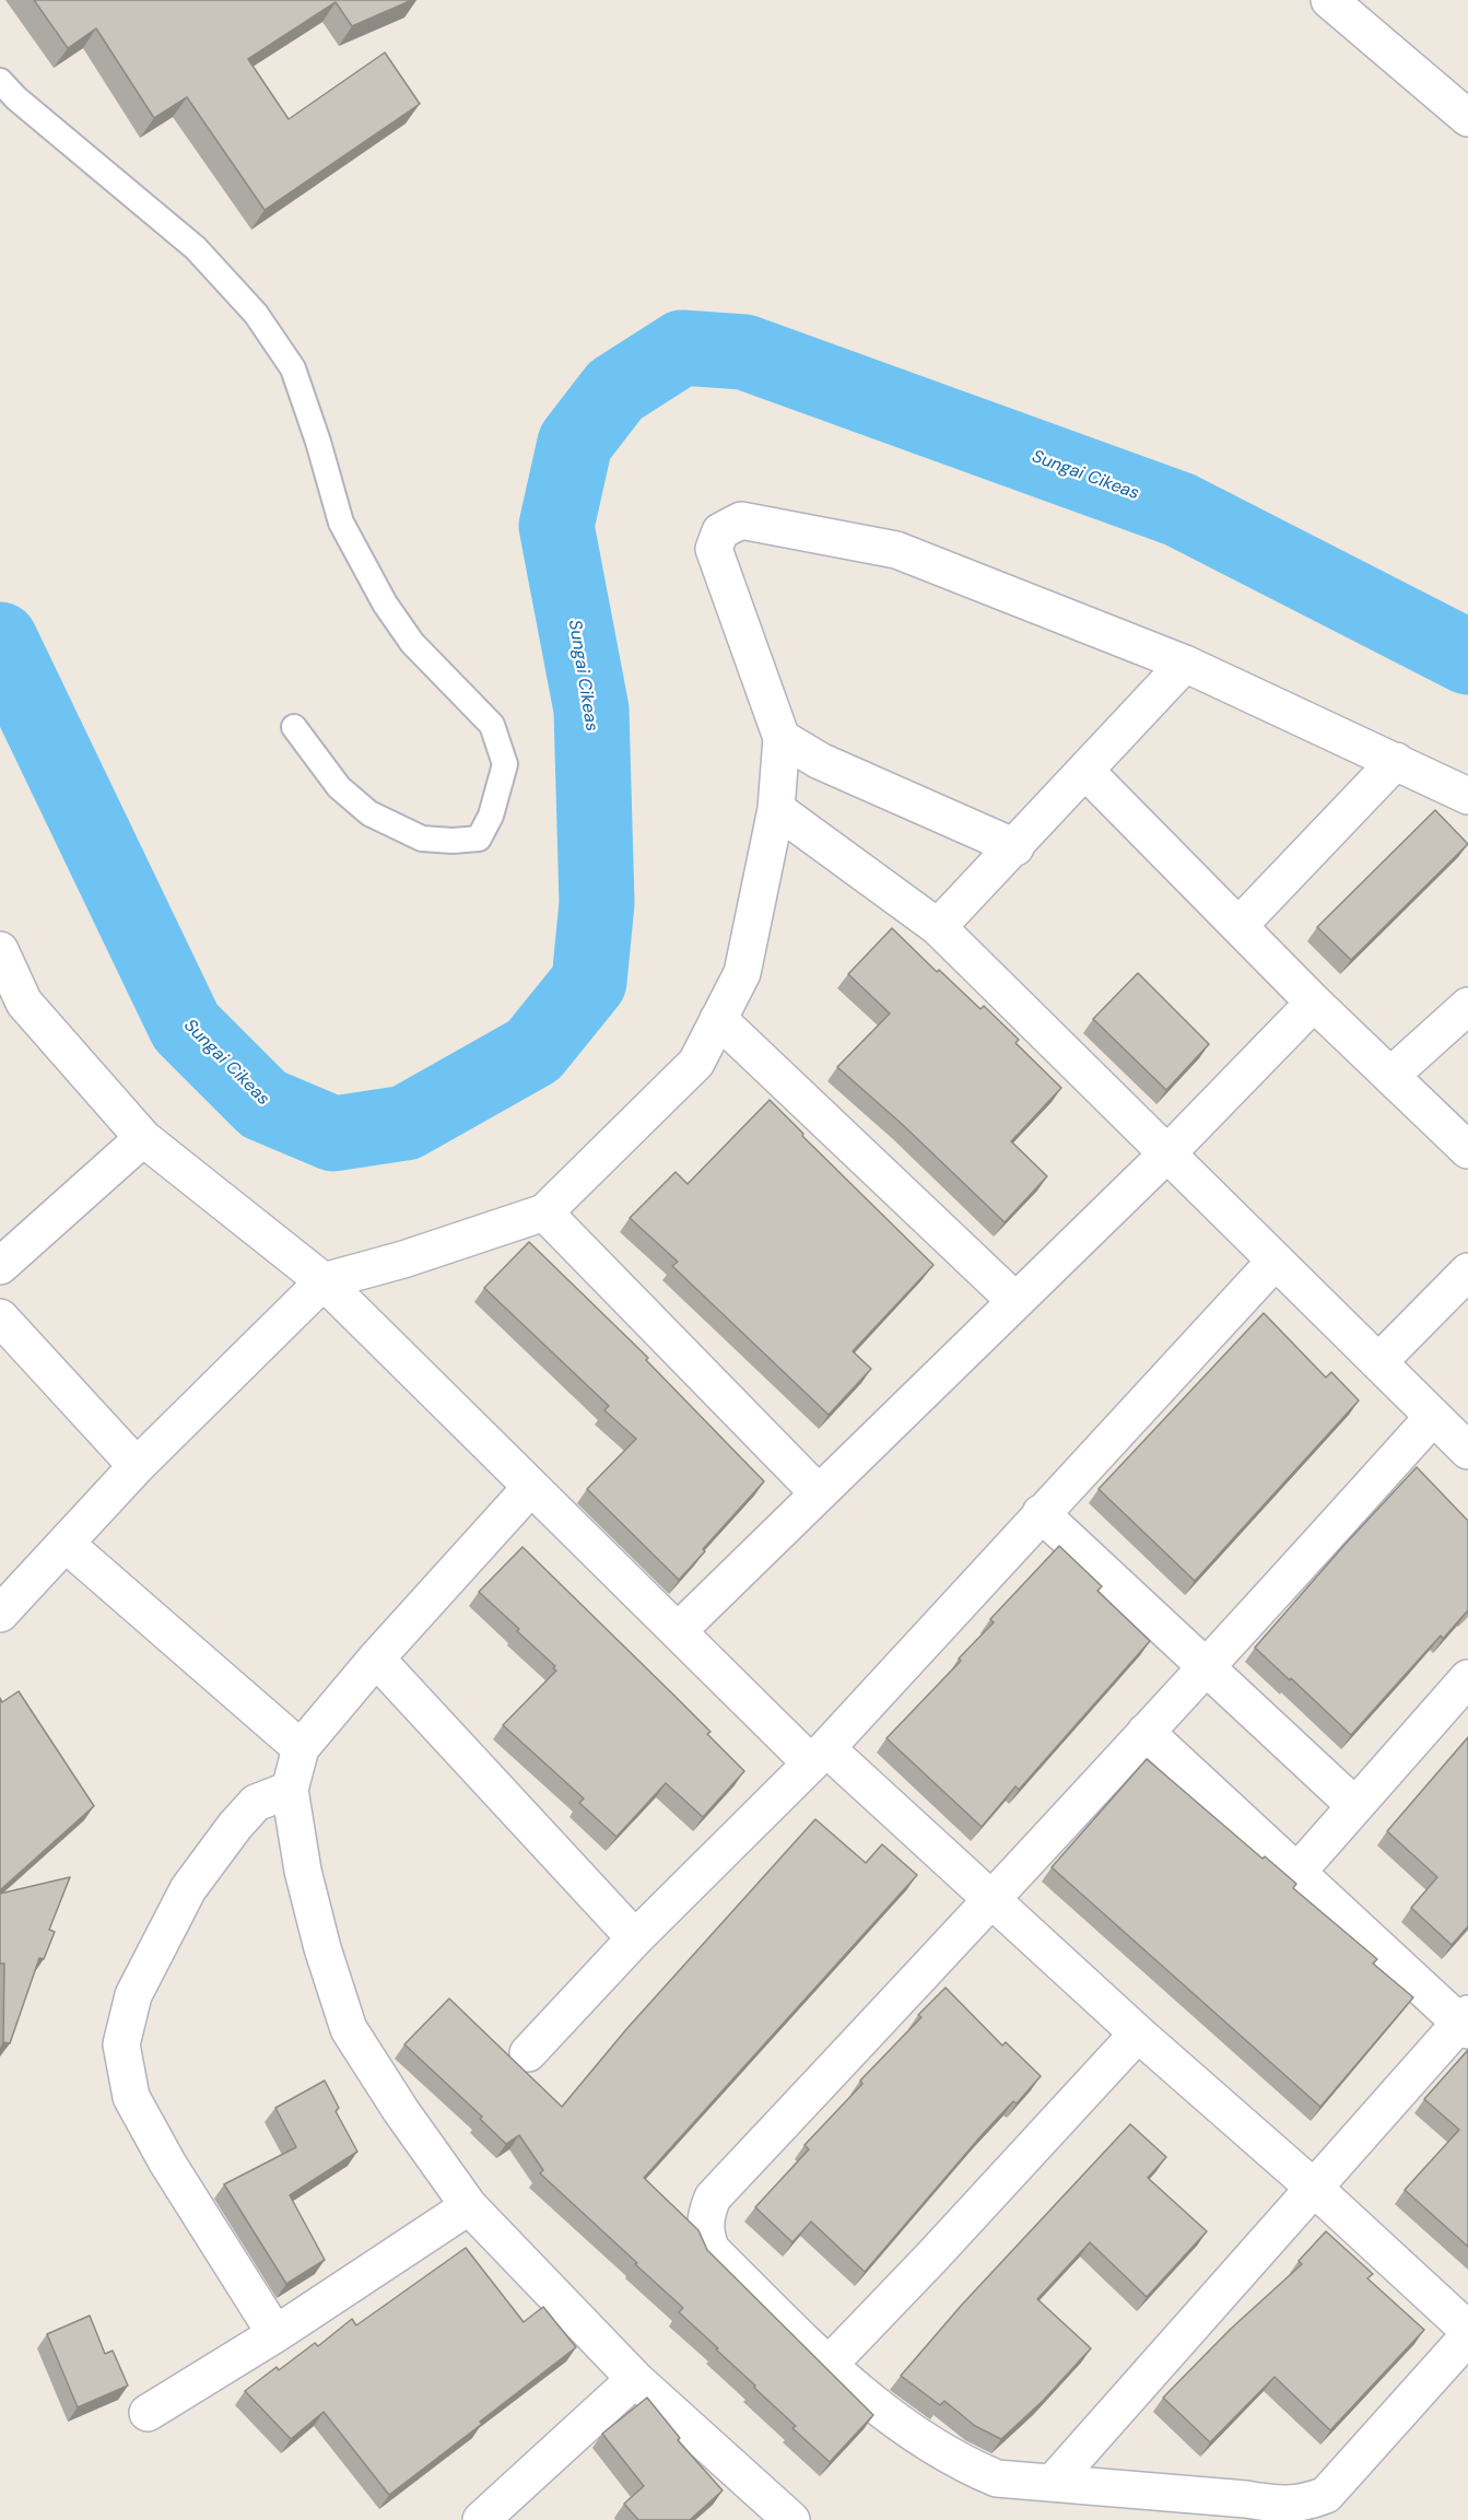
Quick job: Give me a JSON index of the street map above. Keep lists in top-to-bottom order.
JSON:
{
  "water": ["Sungai Cikeas"]
}
